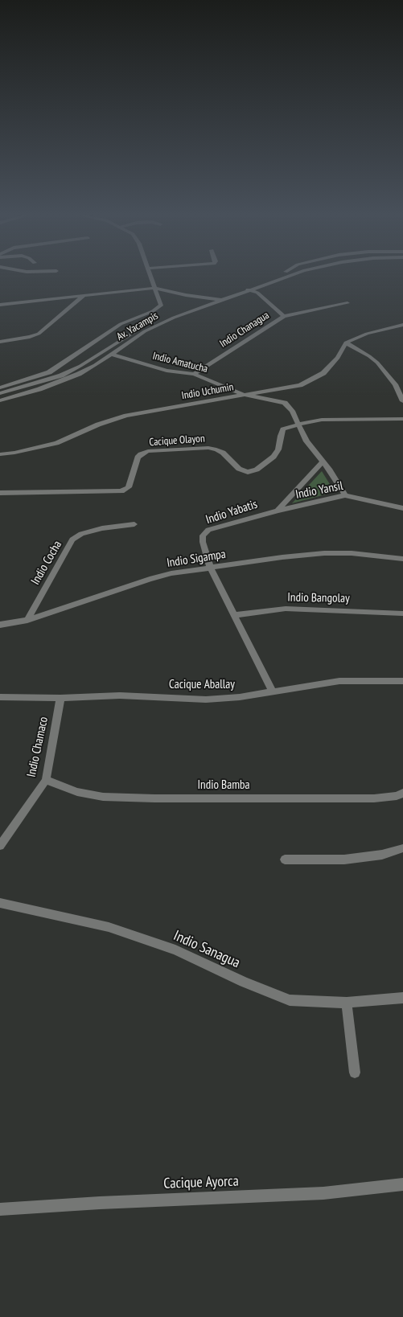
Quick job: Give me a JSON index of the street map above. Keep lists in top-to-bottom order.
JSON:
{
  "streets": {
    "street": [
      "Av. Yacampis",
      "Indio Chanagua",
      "Indio Amatucha",
      "Indio Uchumin",
      "Cacique Olayon",
      "Indio Yansil",
      "Indio Yabatis",
      "Indio Sigampa",
      "Indio Cocha",
      "Indio Bangolay",
      "Cacique Aballay",
      "Indio Chamaco",
      "Indio Bamba",
      "Indio Sanagua",
      "Cacique Ayorca"
    ]
  },
  "crossings": [
    ["Av. Yacampis", "Indio Amatucha"],
    ["Indio Chanagua", "Indio Amatucha"],
    ["Indio Amatucha", "Indio Uchumin"],
    ["Indio Amatucha", "Cacique Olayon"],
    ["Indio Amatucha", "Indio Yansil"],
    ["Indio Amatucha", "Indio Yabatis"],
    ["Indio Yansil", "Indio Yabatis"],
    ["Indio Yabatis", "Indio Sigampa"],
    ["Indio Yabatis", "Indio Bangolay"],
    ["Indio Yabatis", "Cacique Aballay"],
    ["Indio Sigampa", "Indio Cocha"],
    ["Cacique Aballay", "Indio Chamaco"],
    ["Indio Chamaco", "Indio Bamba"]
  ]
}
